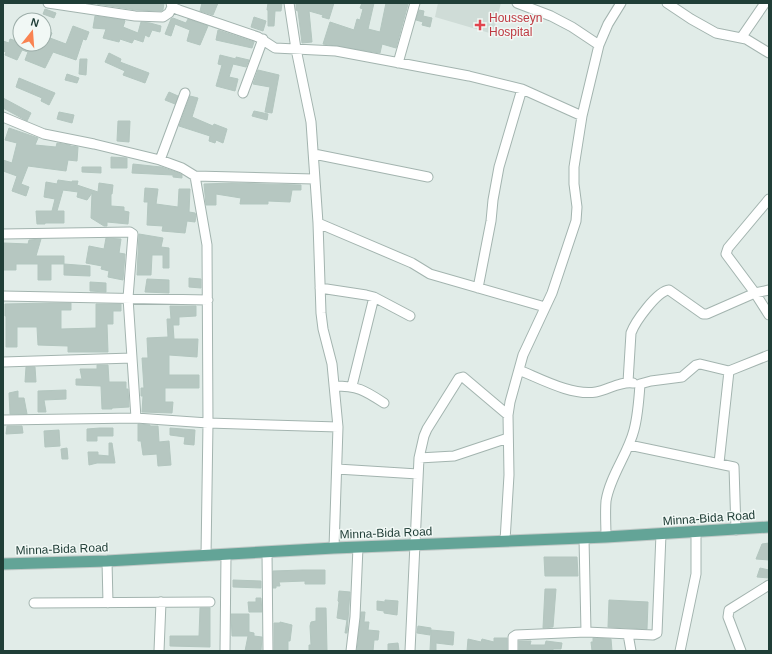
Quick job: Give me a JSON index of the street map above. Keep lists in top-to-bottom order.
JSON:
{
  "streets": {
    "main road": ["Minna-Bida Road"]
  },
  "places": {
    "health": ["Housseyn Hospital"]
  },
  "north": "top"
}
